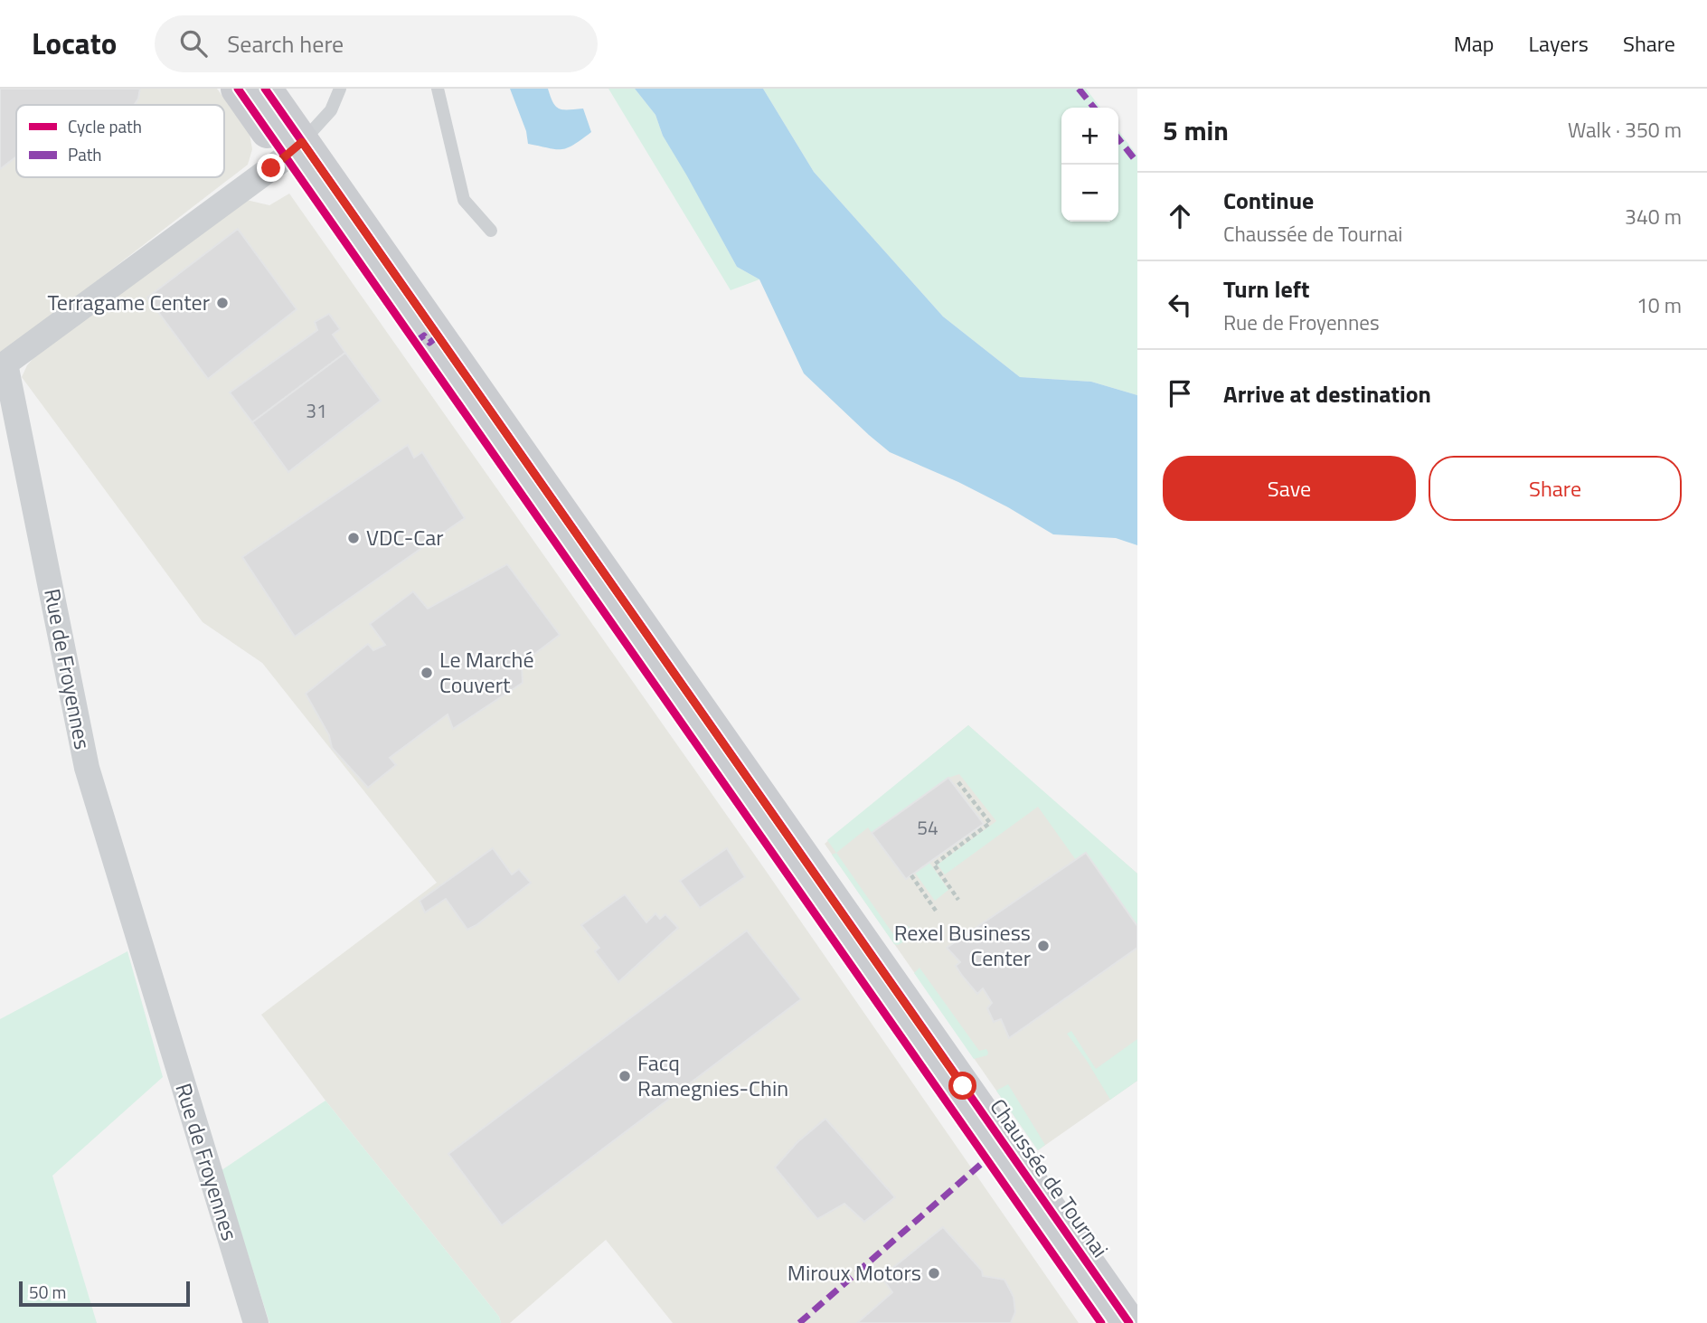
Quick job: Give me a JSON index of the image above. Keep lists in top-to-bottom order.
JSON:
{
  "streets": {
    "main road": ["Chaussée de Tournai"],
    "street": ["Rue de Froyennes"]
  },
  "crossings": [
    ["Rue de Froyennes", "Chaussée de Tournai"]
  ],
  "places": [
    "Terragame Center",
    "VDC-Car",
    "Le Marché Couvert",
    "Rexel Business Center",
    "Facq Ramegnies-Chin",
    "Miroux Motors"
  ],
  "house_numbers": ["31", "54"],
  "legend": ["Cycle path", "Path"],
  "scale_bar": "50 m",
  "page": {
    "header": "Locato",
    "search": "Search here",
    "nav": ["Map", "Layers", "Share"],
    "heading": ["5 min", "Walk · 350 m"],
    "map_buttons": ["+", "−"],
    "list": [
      ["Continue", "Chaussée de Tournai", "340 m"],
      ["Turn left", "Rue de Froyennes", "10 m"],
      "Arrive at destination"
    ],
    "buttons": ["Save", "Share"],
    "scale": "50 m"
  }
}
